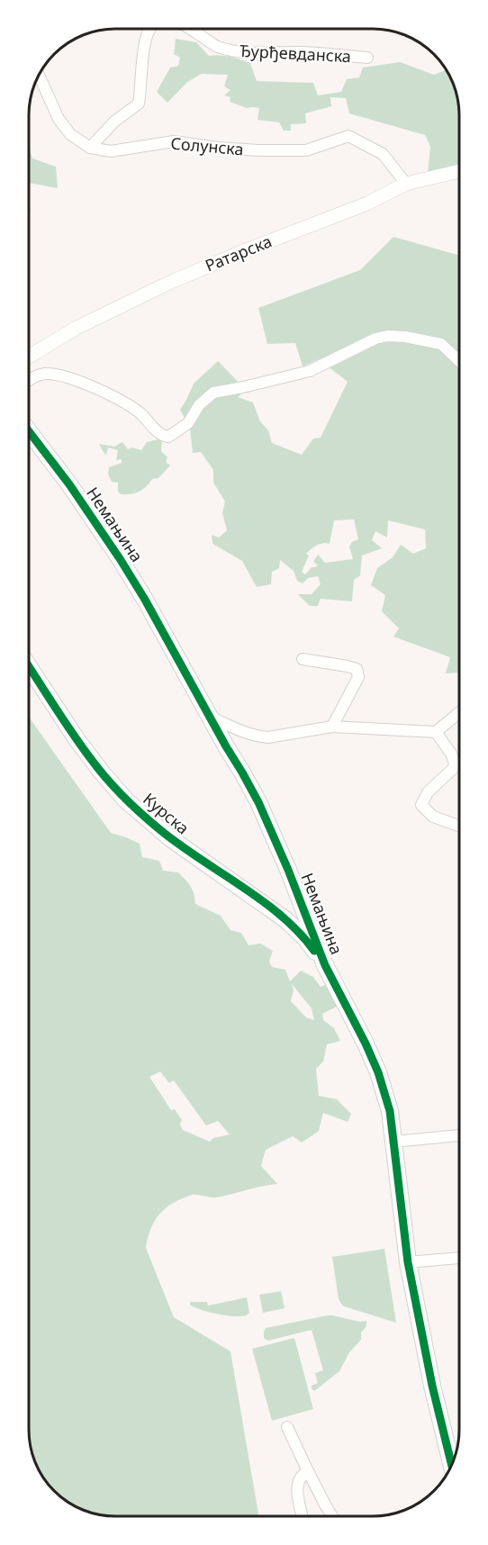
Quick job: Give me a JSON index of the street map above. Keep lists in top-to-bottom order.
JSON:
{
  "streets": {
    "main road": ["Немањина", "Курска"],
    "street": ["Ђурђевданска", "Солунска", "Ратарска"]
  },
  "crossings": [
    ["Ђурђевданска", "Солунска"],
    ["Солунска", "Ратарска"],
    ["Немањина", "Курска"]
  ]
}
